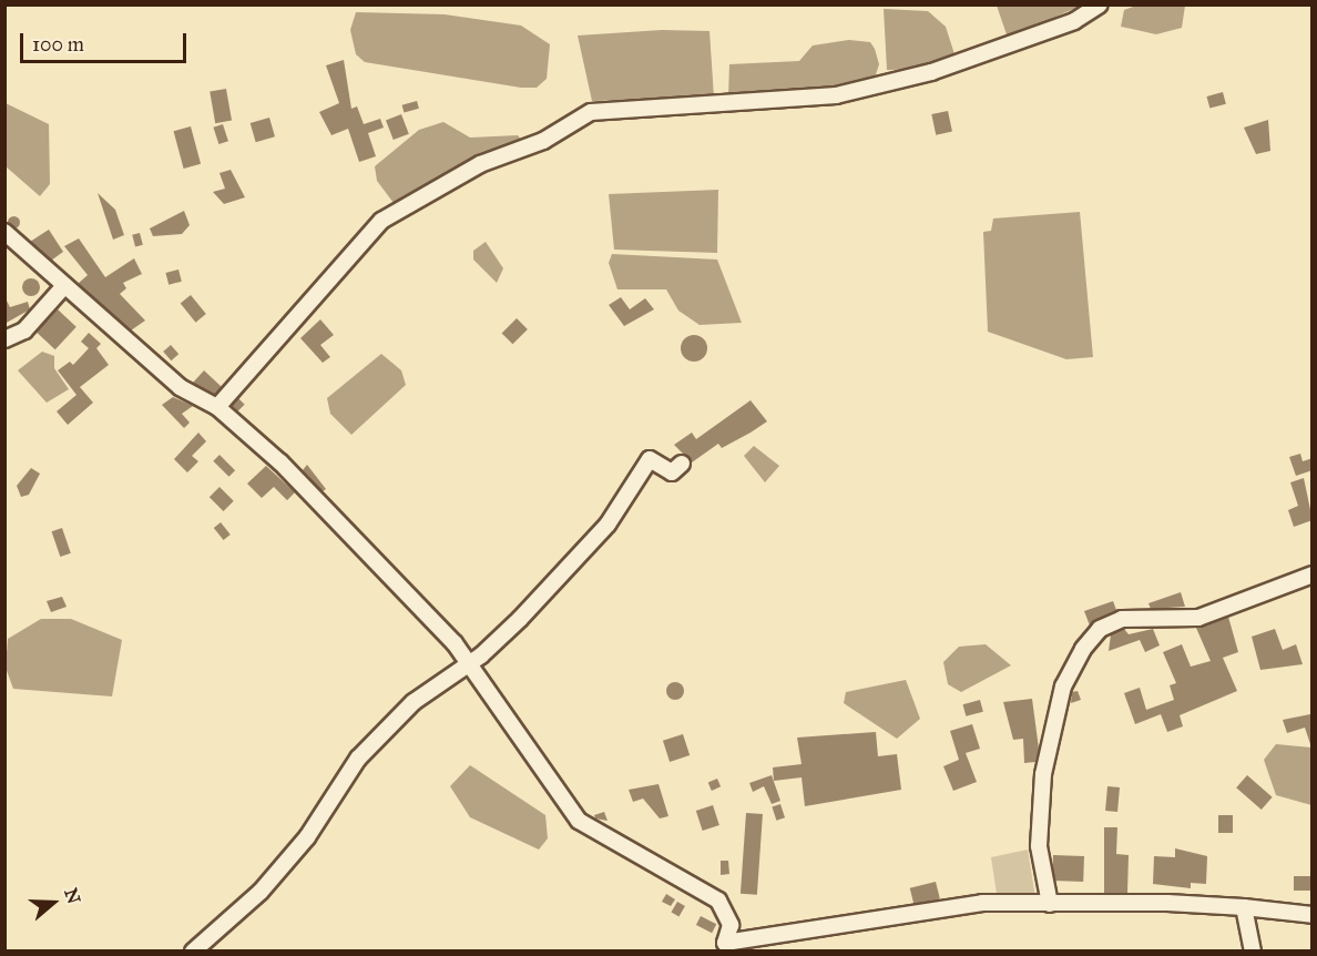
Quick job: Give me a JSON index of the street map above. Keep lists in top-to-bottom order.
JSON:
{
  "scale_bar": "100 m",
  "north": "right"
}
